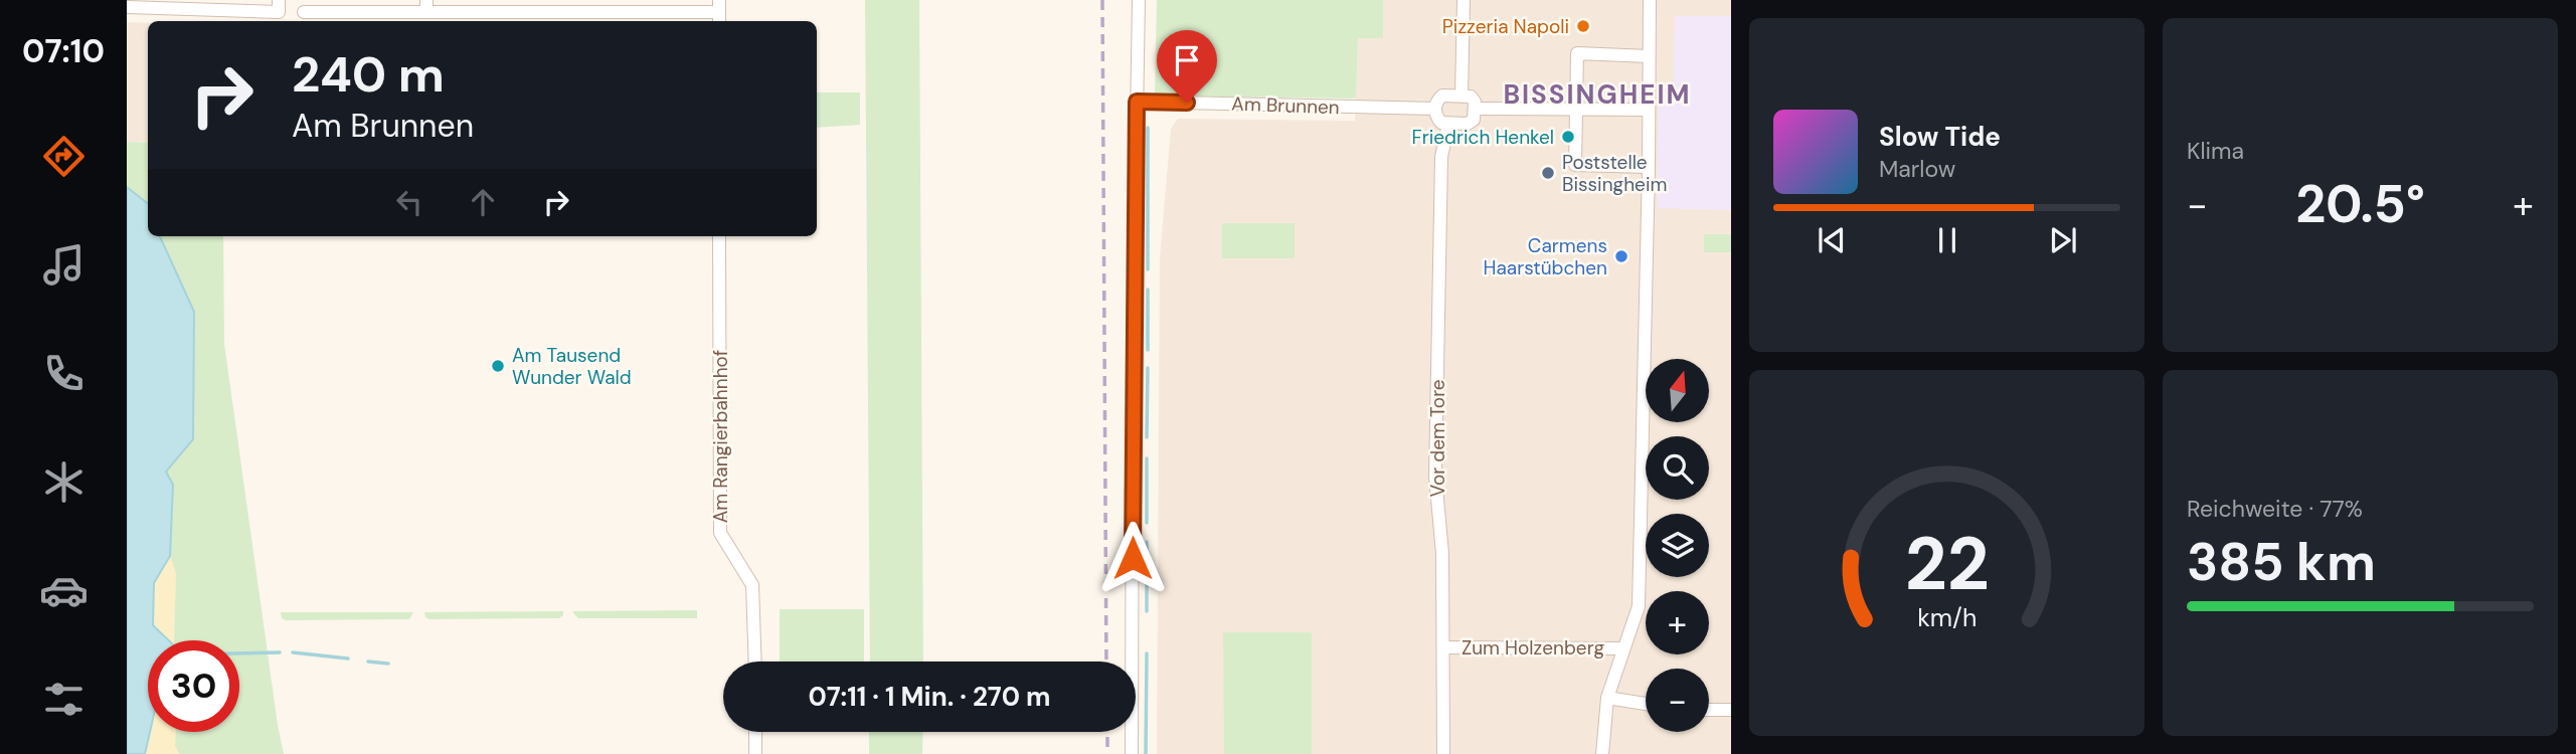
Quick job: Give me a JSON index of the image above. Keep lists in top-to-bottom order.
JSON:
{
  "streets": {
    "street": [
      "Am Brunnen",
      "Am Rangierbahnhof",
      "Vor dem Tore",
      "Zum Holzenberg"
    ]
  },
  "crossings": [
    ["Am Brunnen", "Vor dem Tore"],
    ["Vor dem Tore", "Zum Holzenberg"]
  ],
  "districts": ["BISSINGHEIM"],
  "places": [
    "Pizzeria Napoli",
    "Friedrich Henkel",
    "Poststelle Bissingheim",
    "Carmens Haarstübchen",
    "Am Tausend Wunder Wald"
  ],
  "north": "top",
  "page": {
    "tabs": "07:10",
    "tile": [
      "Klima",
      ["Reichweite · 77%", "385 km"]
    ],
    "turn": ["240 m", "Am Brunnen"],
    "song": ["Slow Tide", "Marlow"],
    "heat": ["−", "20.5°", "+"],
    "map_buttons": ["+", "−"],
    "limit": "30",
    "trip": "07:11 · 1 Min. · 270 m",
    "gauge": ["22", "km/h"]
  }
}
